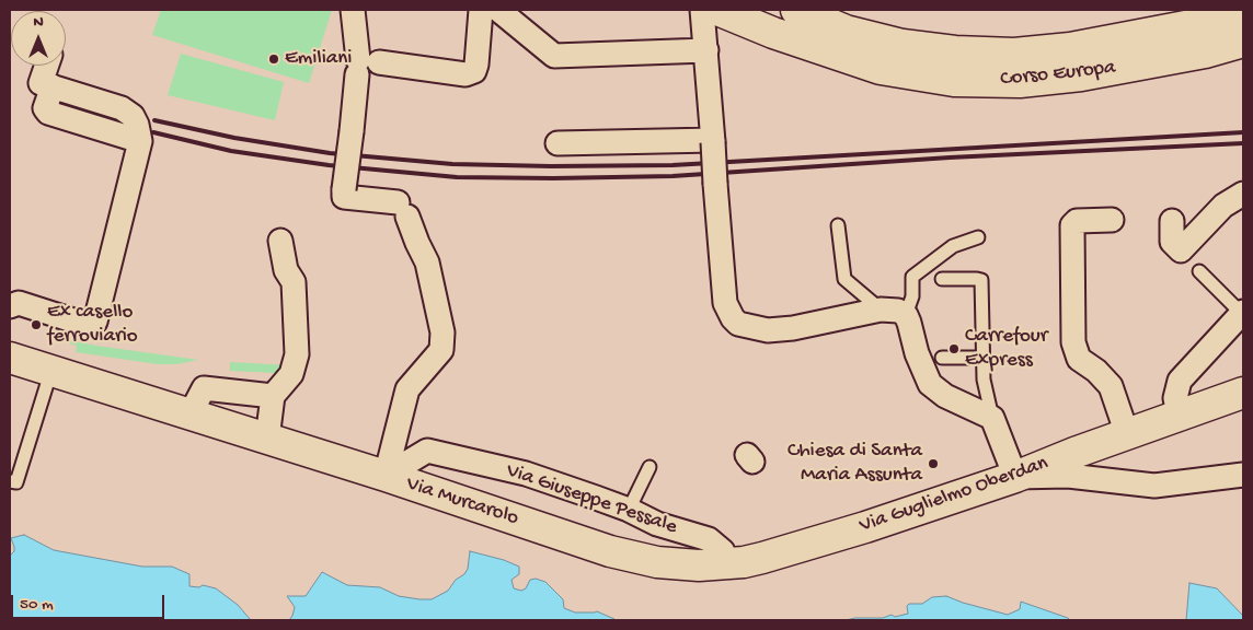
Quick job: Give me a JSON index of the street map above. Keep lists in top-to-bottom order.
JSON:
{
  "streets": {
    "main road": ["Corso Europa", "Via Guglielmo Oberdan", "Via Murcarolo"],
    "street": ["Via Giuseppe Pessale"]
  },
  "crossings": [
    ["Via Guglielmo Oberdan", "Via Giuseppe Pessale"],
    ["Via Guglielmo Oberdan", "Via Murcarolo"],
    ["Via Giuseppe Pessale", "Via Murcarolo"]
  ],
  "places": [
    "Emiliani",
    "Ex casello ferroviario",
    "Carrefour Express",
    "Chiesa di Santa Maria Assunta"
  ],
  "scale_bar": "50 m",
  "north": "top"
}
